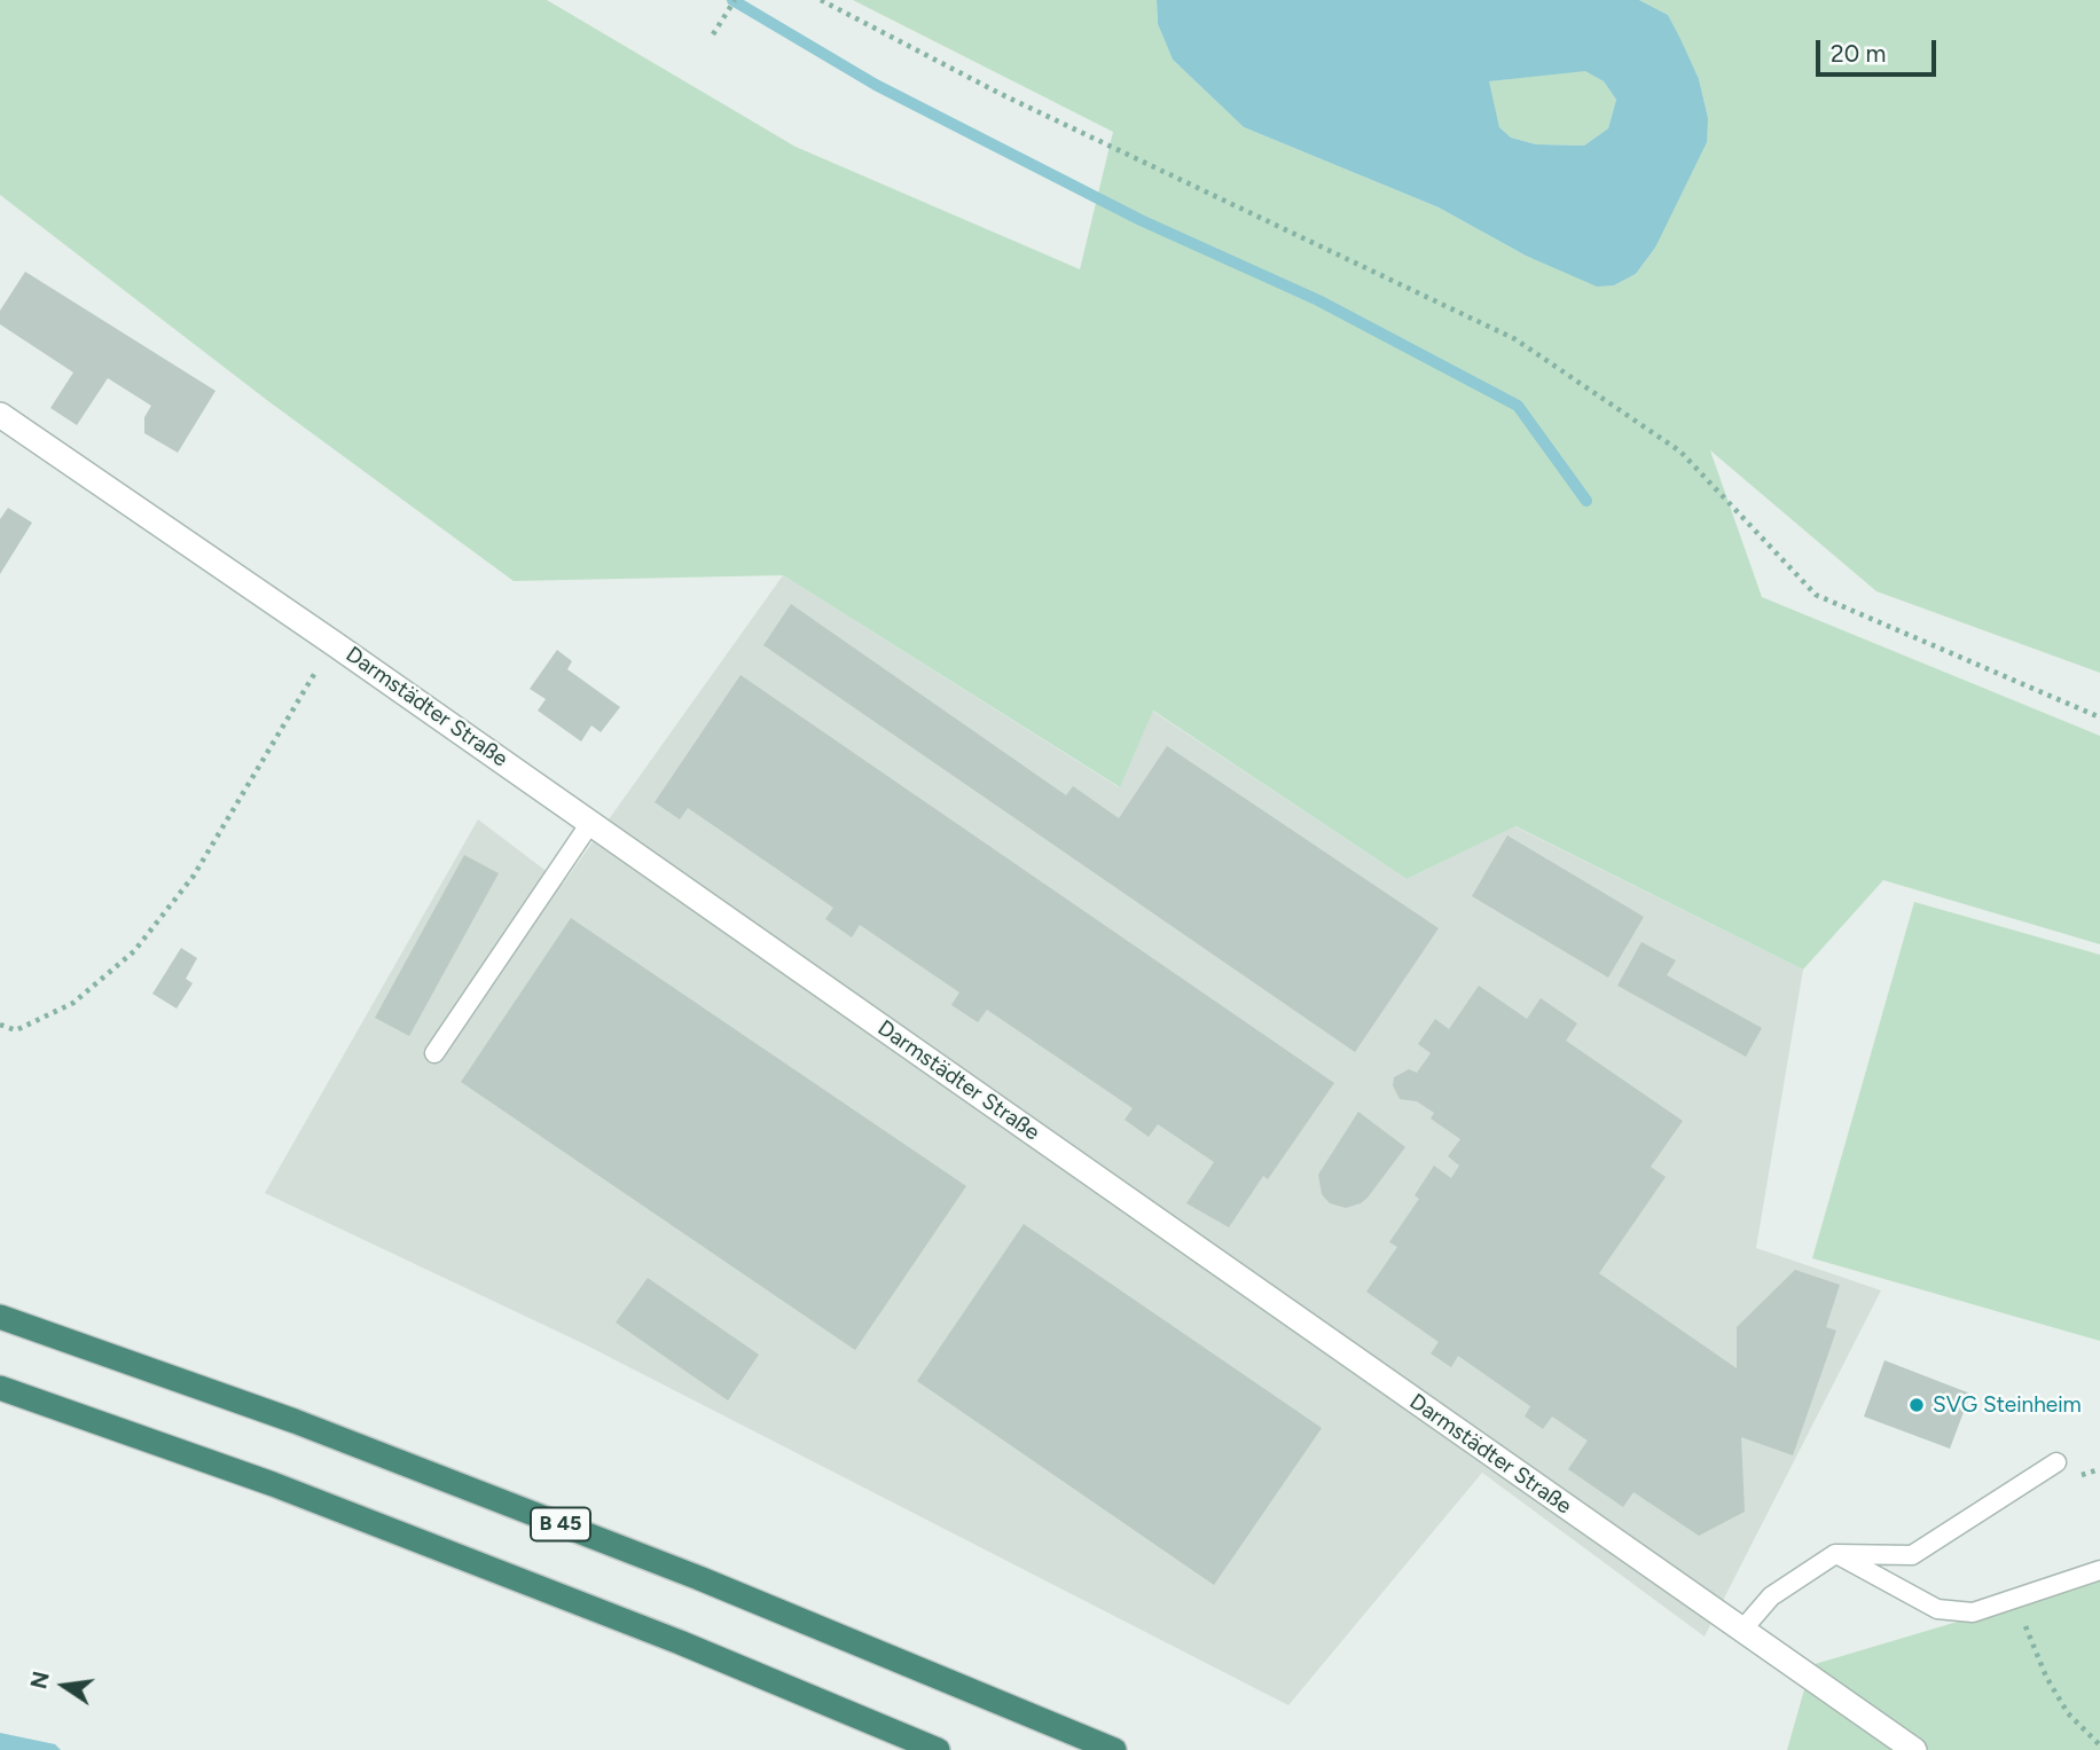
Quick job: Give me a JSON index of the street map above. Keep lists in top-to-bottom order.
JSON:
{
  "streets": {
    "highway": ["B 45"],
    "street": ["Darmstädter Straße"]
  },
  "places": ["SVG Steinheim"],
  "scale_bar": "20 m",
  "north": "left"
}
